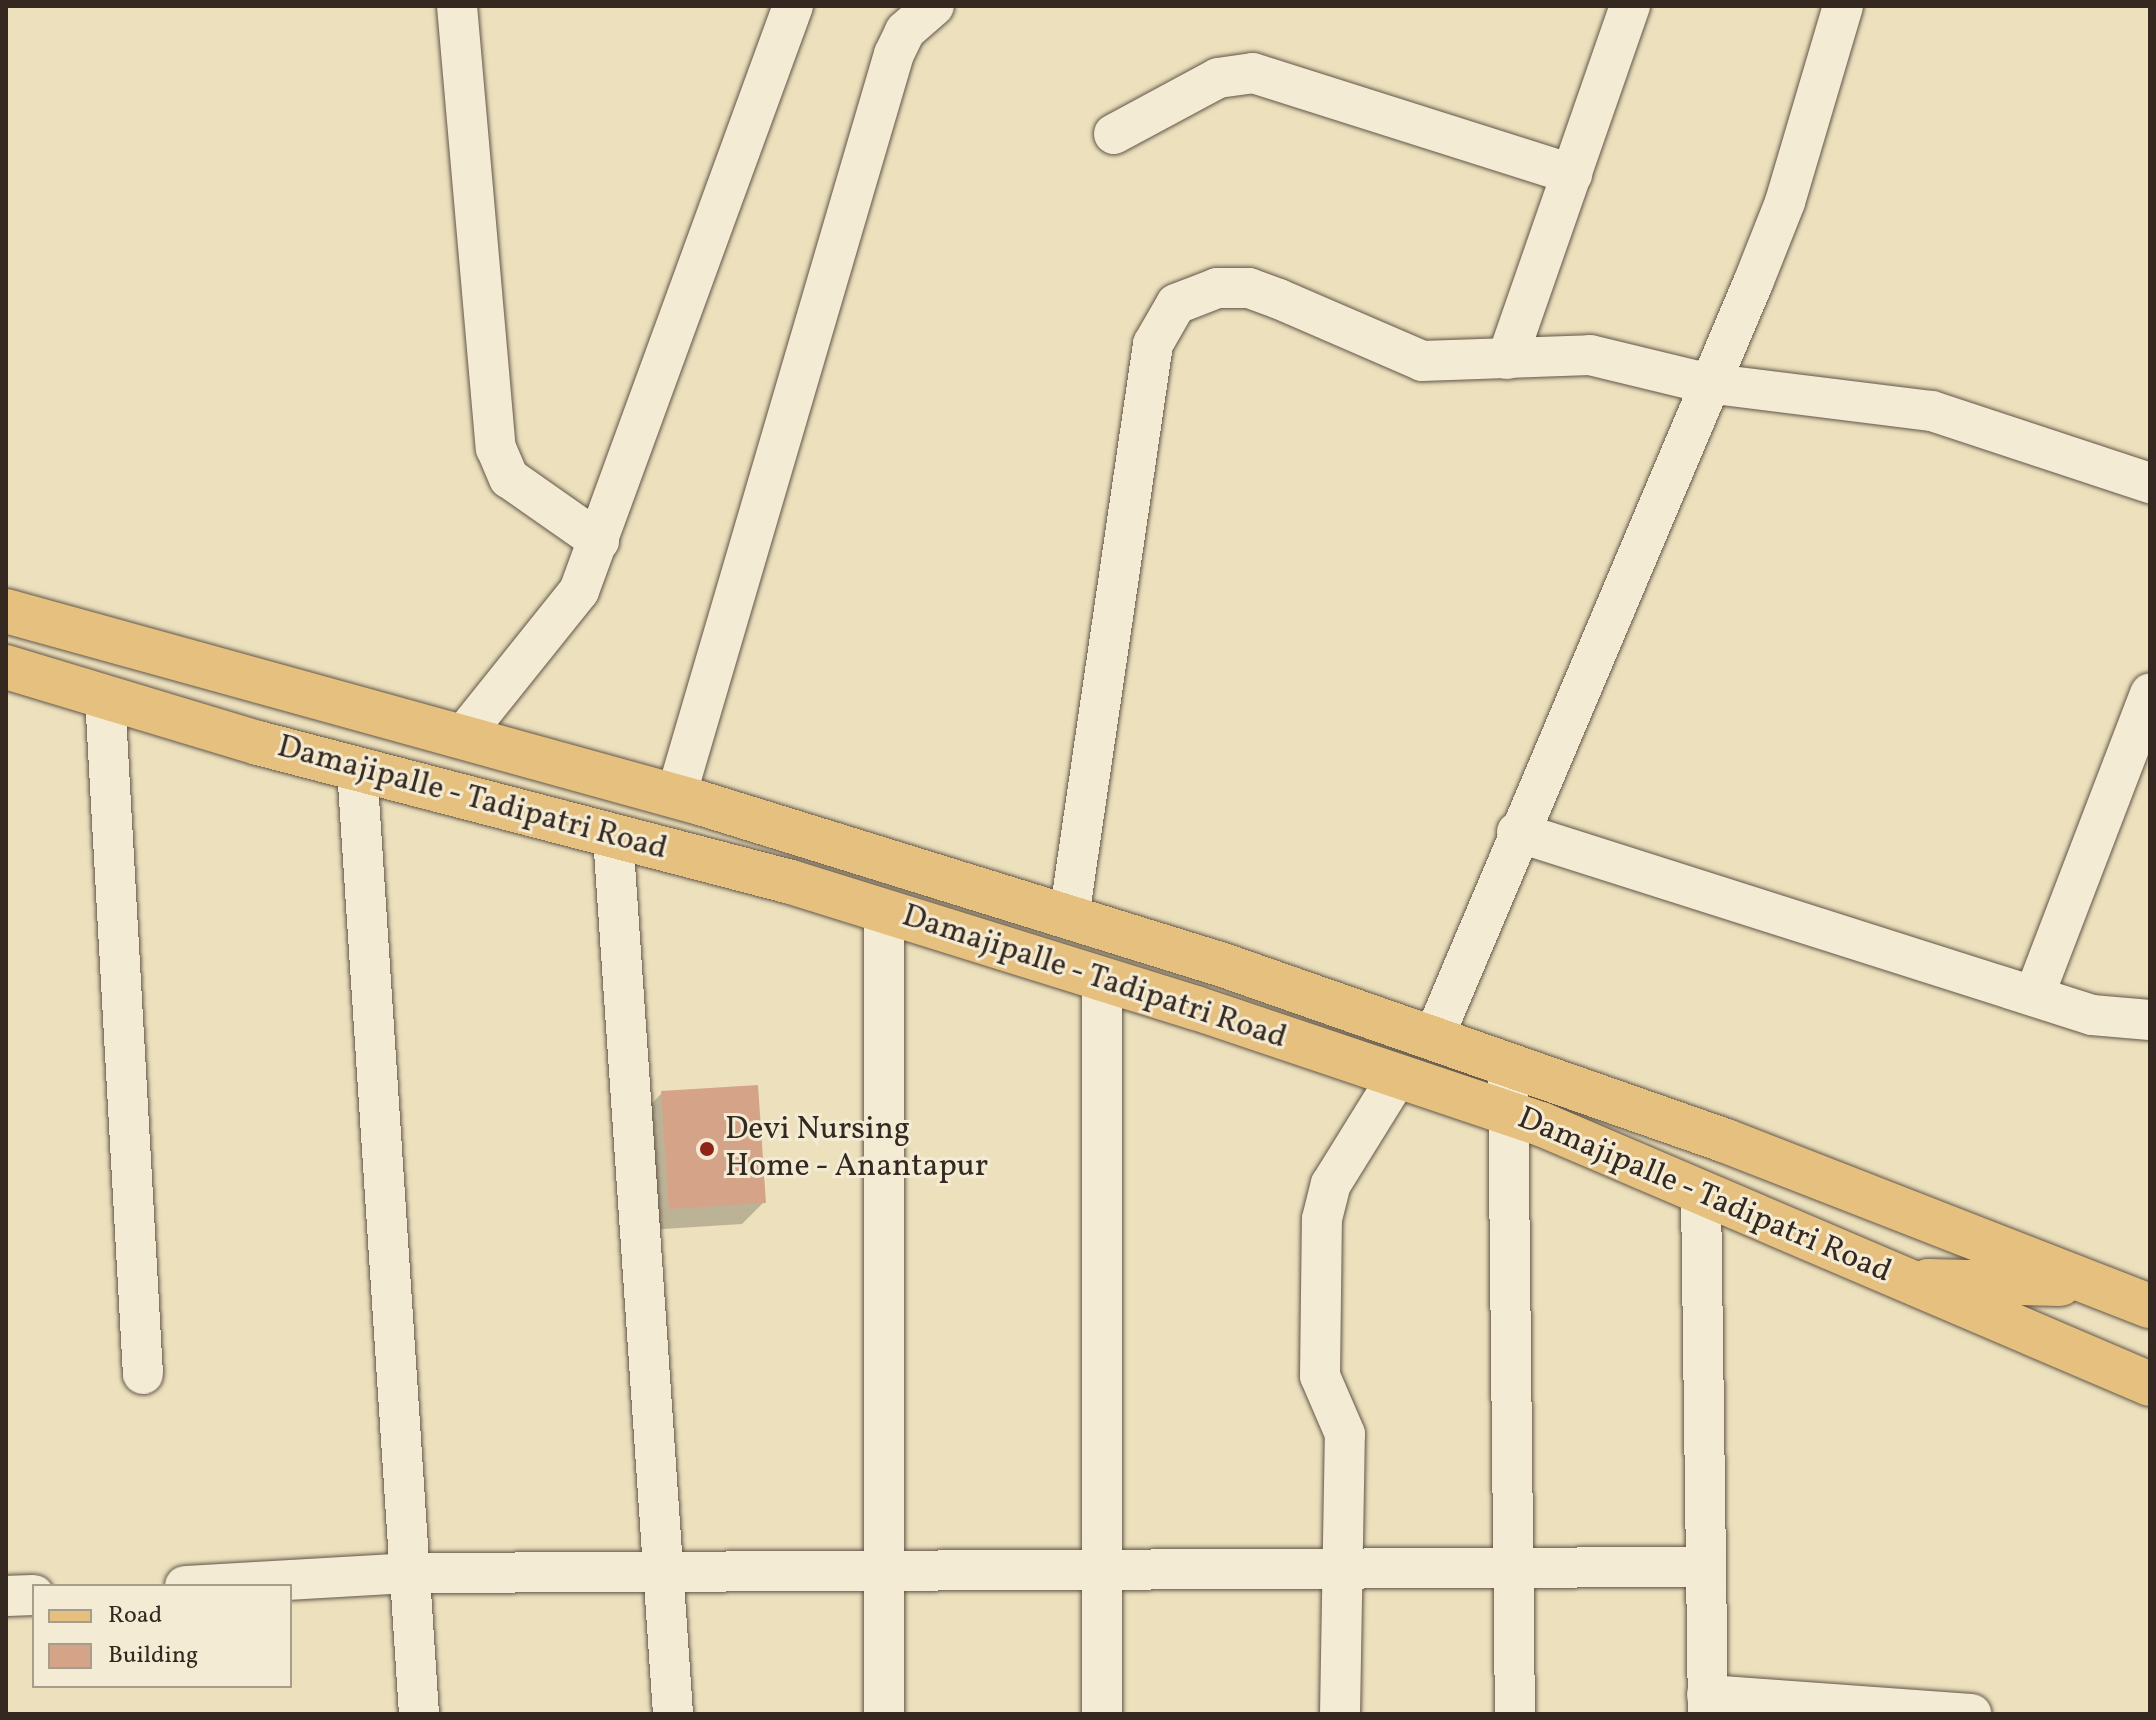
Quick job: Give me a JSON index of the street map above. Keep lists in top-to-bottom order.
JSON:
{
  "streets": {
    "main road": ["Damajipalle - Tadipatri Road"]
  },
  "places": ["Devi Nursing Home - Anantapur"],
  "legend": ["Road", "Building"]
}
